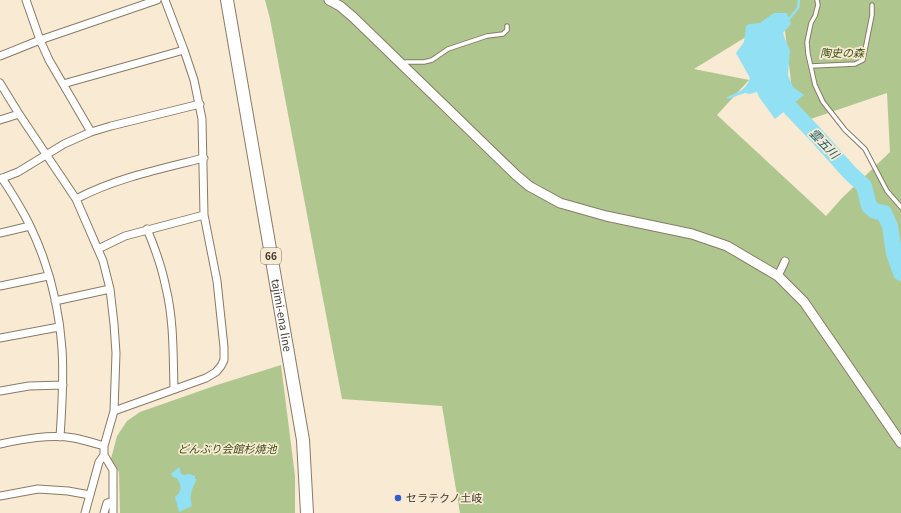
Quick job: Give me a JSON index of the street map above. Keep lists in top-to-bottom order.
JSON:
{
  "streets": {
    "main road": ["66", "tajimi-ena line"]
  },
  "water": ["雲五川"],
  "parks": ["陶史の森", "どんぶり会館杉焼池"],
  "places": ["セラテクノ土岐"]
}
